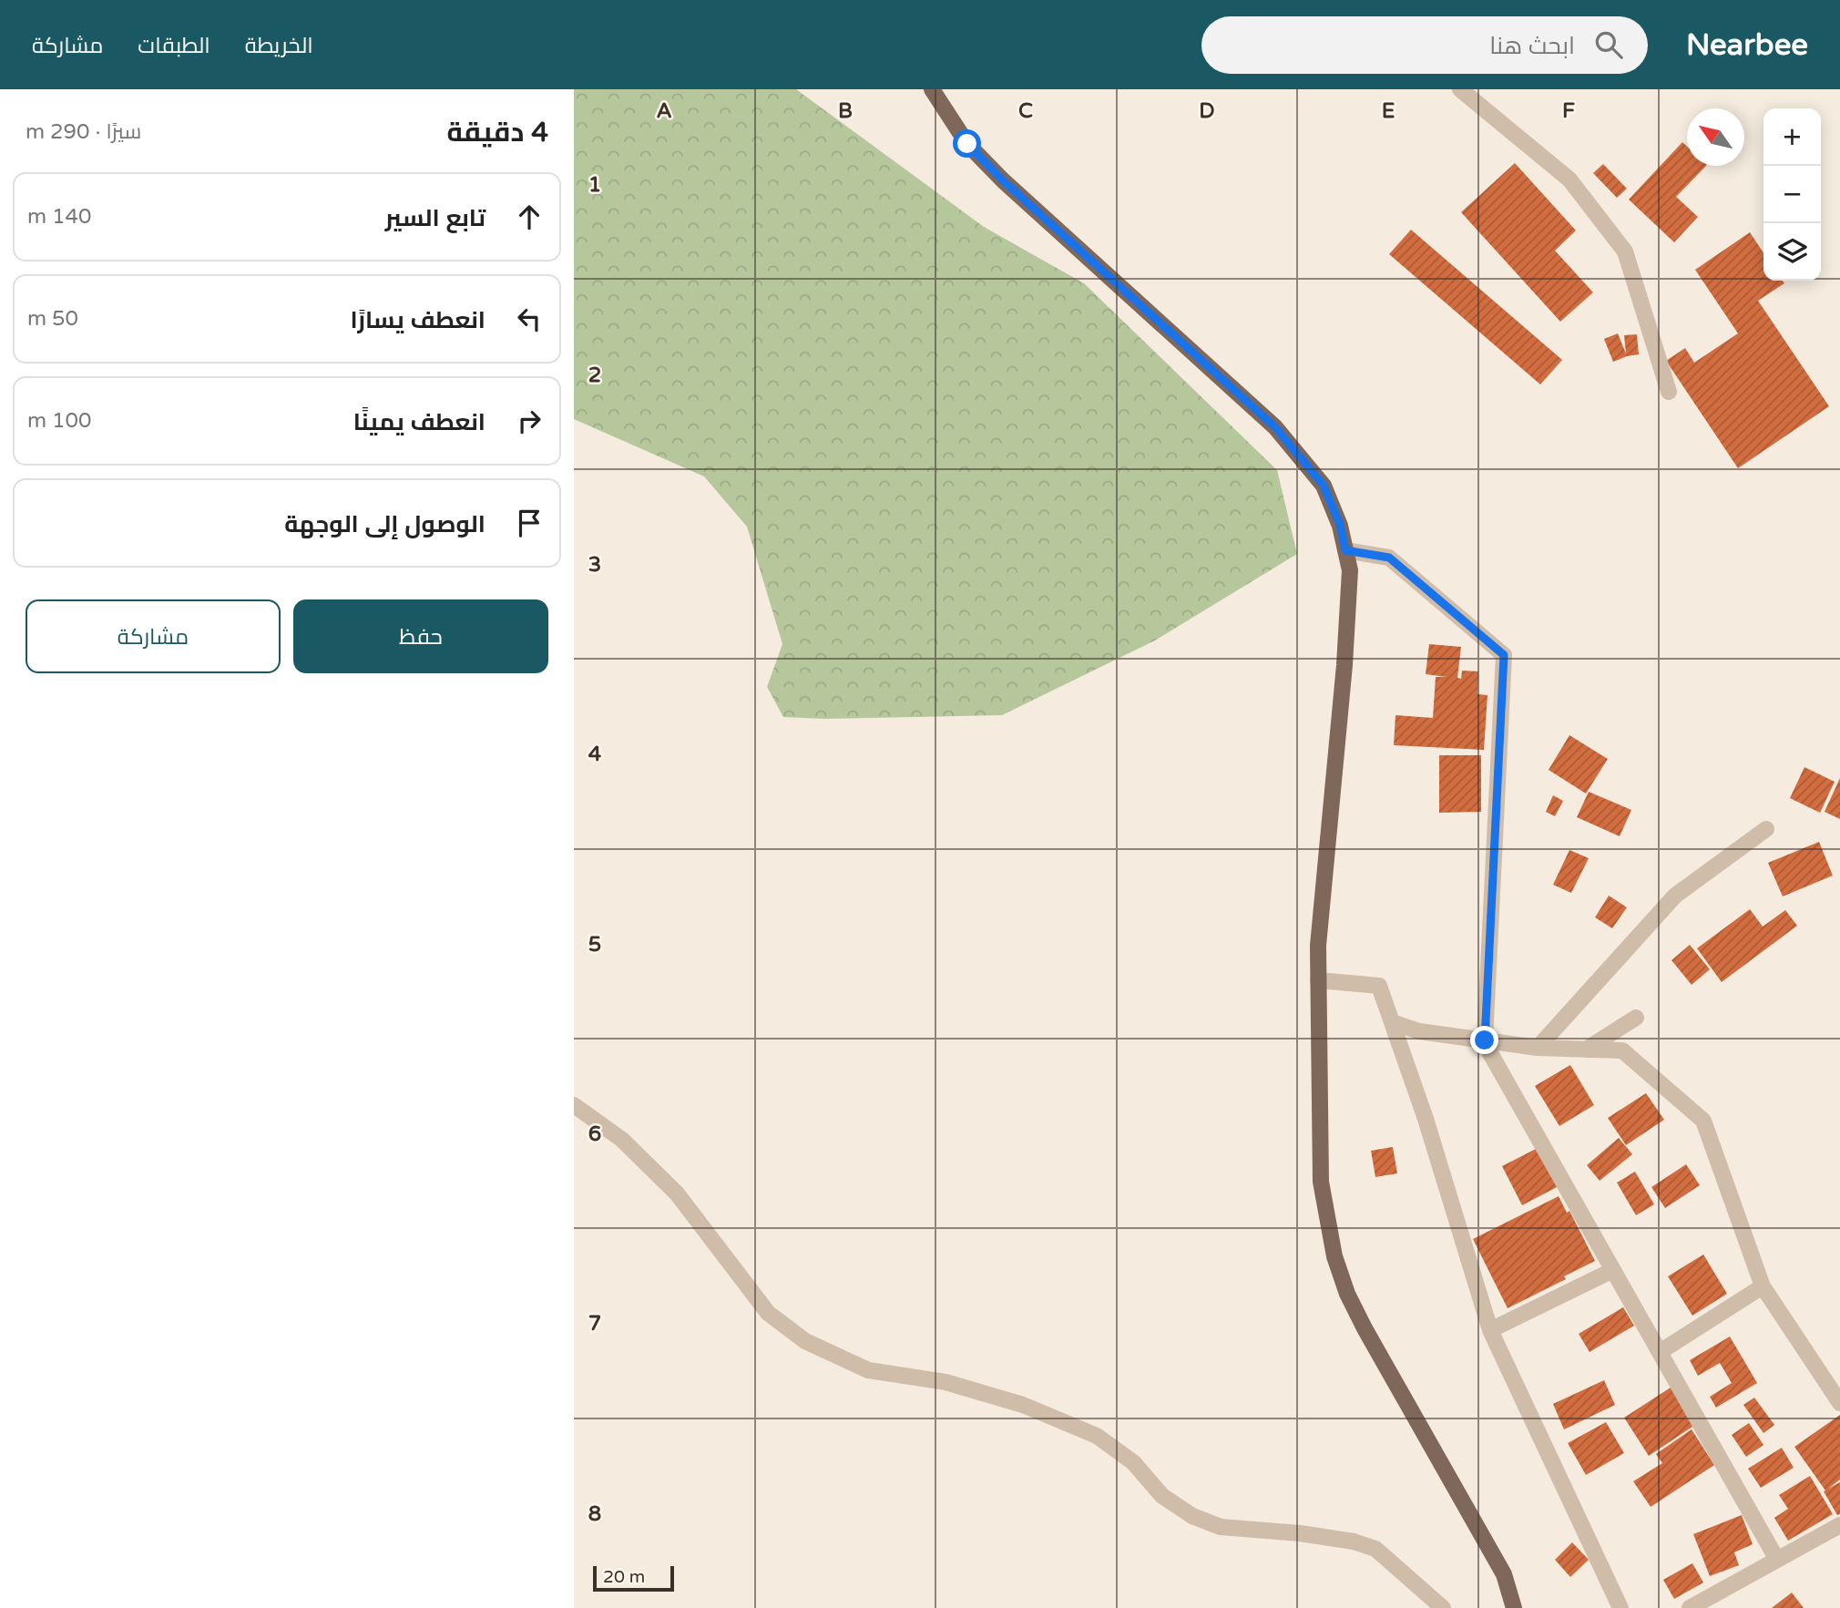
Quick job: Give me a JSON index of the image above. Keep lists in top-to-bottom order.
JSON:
{
  "scale_bar": "20 m",
  "north": "top left",
  "page": {
    "header": "Nearbee",
    "search": "ابحث هنا",
    "nav": ["الخريطة", "الطبقات", "مشاركة"],
    "heading": ["4 دقيقة", "سيرًا · 290 m"],
    "map_buttons": ["+", "−"],
    "list": [
      ["تابع السير", "140 m"],
      ["انعطف يسارًا", "50 m"],
      ["انعطف يمينًا", "100 m"],
      "الوصول إلى الوجهة"
    ],
    "buttons": ["حفظ", "مشاركة"],
    "scale": "20 m"
  },
  "grid": {
    "columns": [
      "A",
      "B",
      "C",
      "D",
      "E",
      "F"
    ],
    "rows": [
      "1",
      "2",
      "3",
      "4",
      "5",
      "6",
      "7",
      "8"
    ]
  }
}
